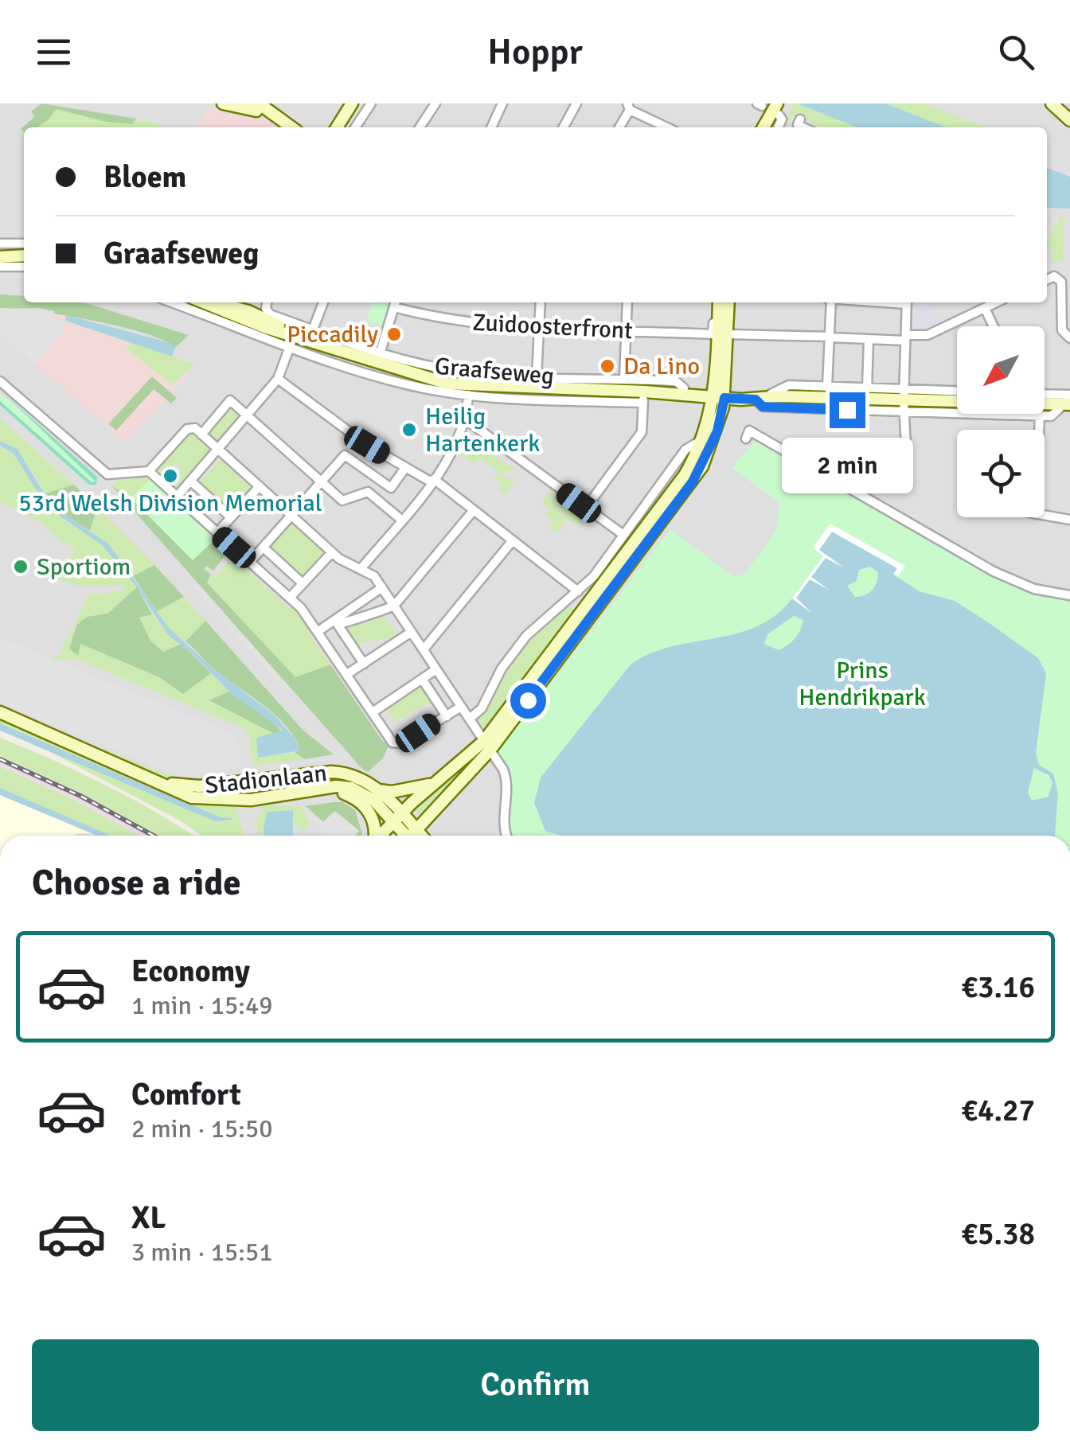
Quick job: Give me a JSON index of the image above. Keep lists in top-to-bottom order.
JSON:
{
  "streets": {
    "main road": ["Graafseweg", "Stadionlaan"],
    "street": ["Zuidoosterfront"]
  },
  "parks": ["Prins Hendrikpark"],
  "places": [
    "Piccadily",
    "Da Lino",
    "Heilig Hartenkerk",
    "53rd Welsh Division Memorial",
    "Sportiom"
  ],
  "north": "bottom left",
  "page": {
    "header": "Hoppr",
    "banner": ["Bloem", "Graafseweg"],
    "bubble": "2 min",
    "heading": "Choose a ride",
    "list": [
      {
        "name": "Economy",
        "note": "1 min · 15:49",
        "value": "€3.16"
      },
      {
        "name": "Comfort",
        "note": "2 min · 15:50",
        "value": "€4.27"
      },
      {
        "name": "XL",
        "note": "3 min · 15:51",
        "value": "€5.38"
      }
    ],
    "buttons": "Confirm"
  }
}
